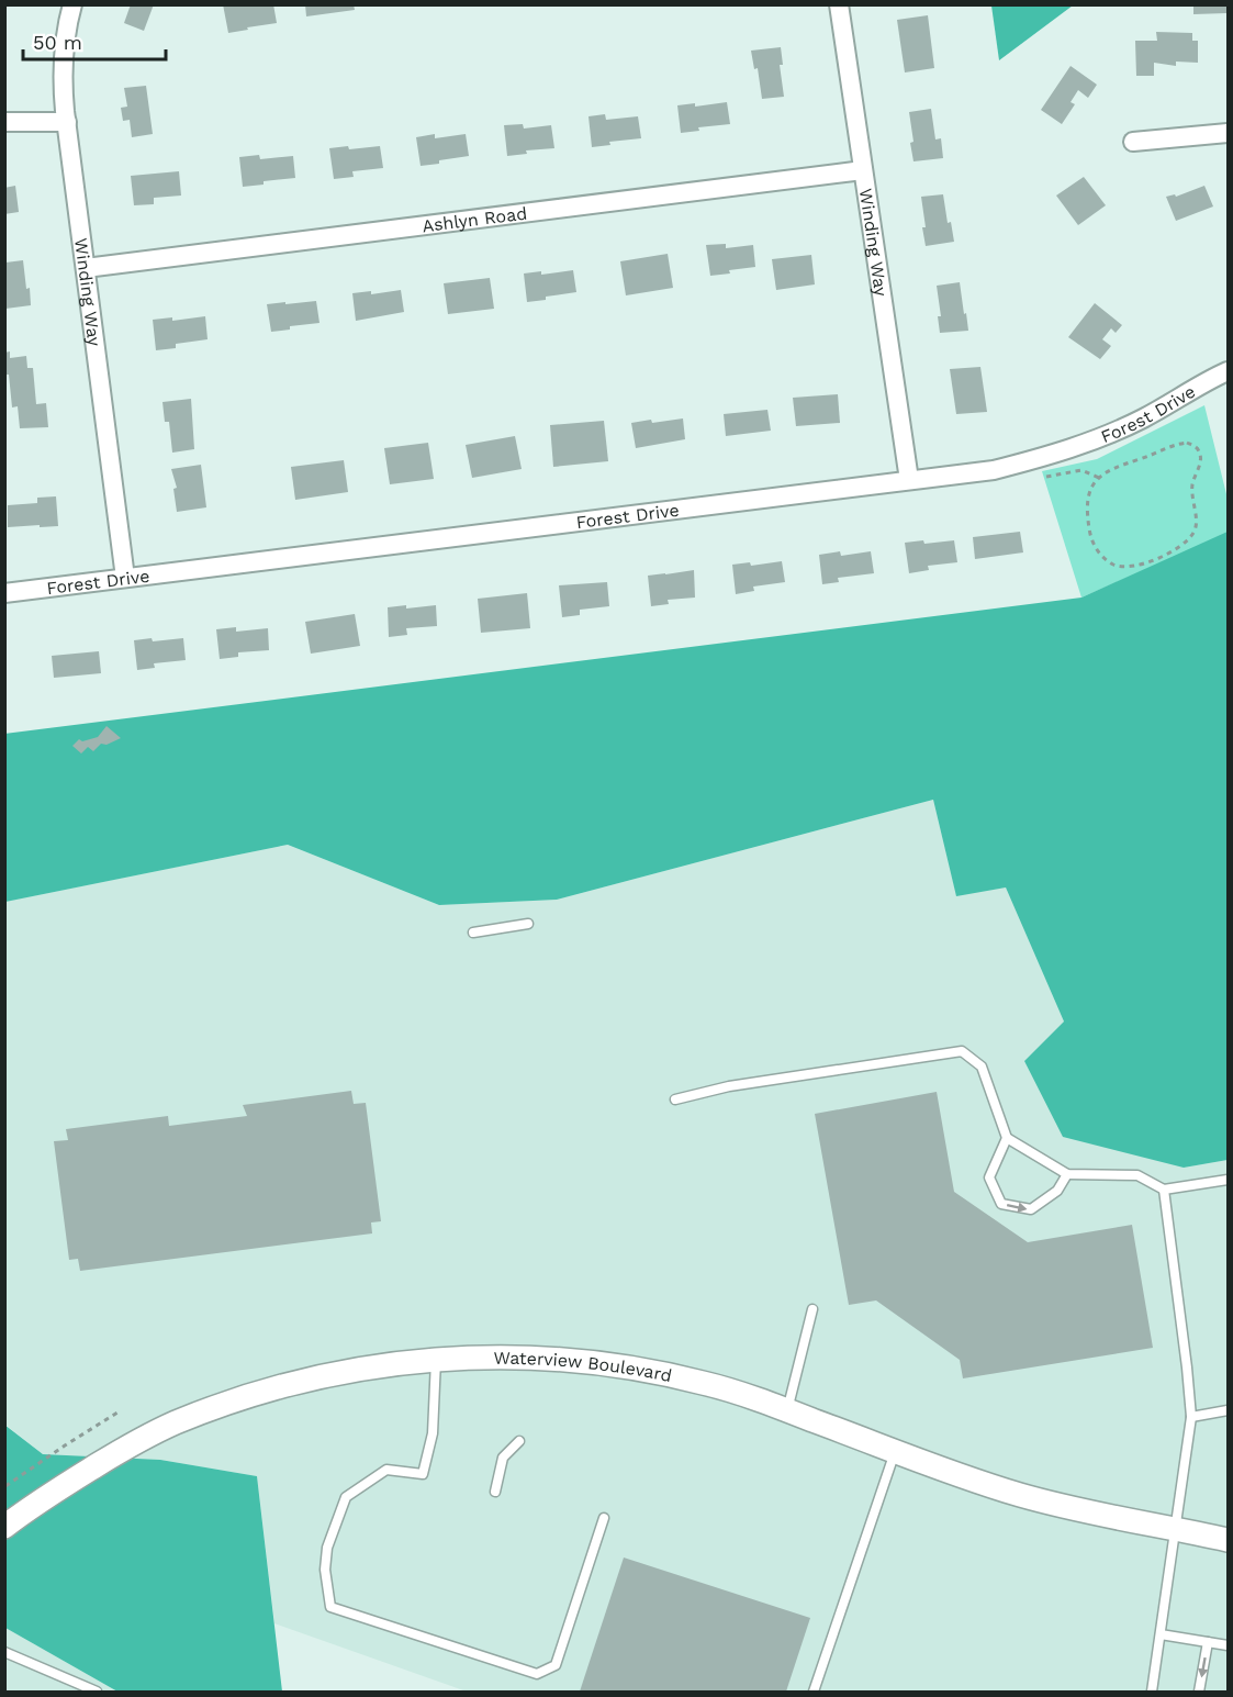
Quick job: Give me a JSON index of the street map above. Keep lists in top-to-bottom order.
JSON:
{
  "streets": {
    "street": [
      "Ashlyn Road",
      "Winding Way",
      "Forest Drive",
      "Waterview Boulevard"
    ]
  },
  "crossings": [
    ["Ashlyn Road", "Winding Way"],
    ["Winding Way", "Forest Drive"]
  ],
  "scale_bar": "50 m"
}
